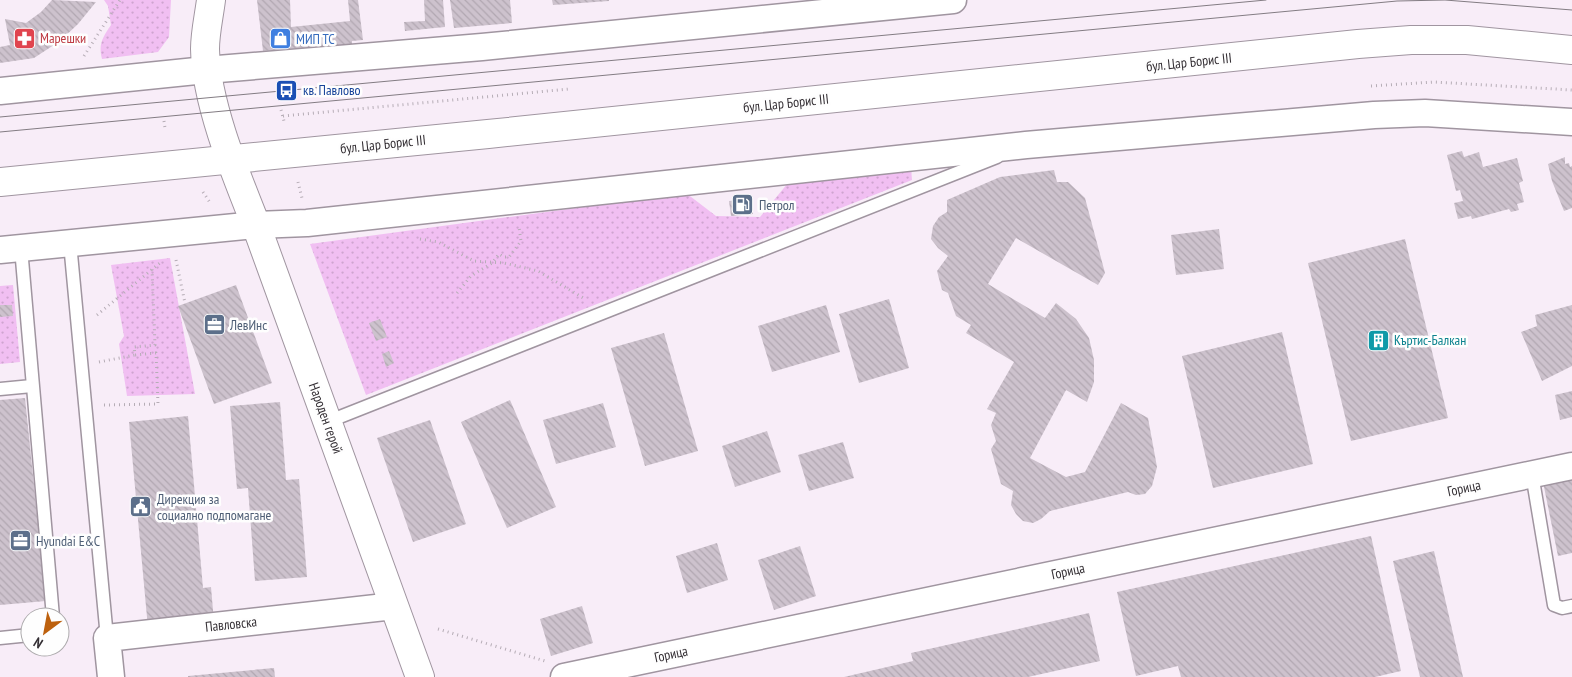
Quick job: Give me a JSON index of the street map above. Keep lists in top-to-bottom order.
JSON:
{
  "streets": {
    "main road": ["бул. Цар Борис III", "Народен герой"],
    "street": ["Горица", "Павловска"]
  },
  "crossings": [
    ["бул. Цар Борис III", "Народен герой"],
    ["Народен герой", "Павловска"]
  ],
  "places": {
    "pharmacy": ["Марешки"],
    "shop": ["МИП ТС"],
    "bus stop": ["кв. Павлово"],
    "fuel station": ["Петрол"],
    "office": ["ЛевИнс", "Hyundai E&C"],
    "building": ["Къртис-Балкан"],
    "public building": ["Дирекция за социално подпомагане"]
  },
  "north": "bottom left"
}
